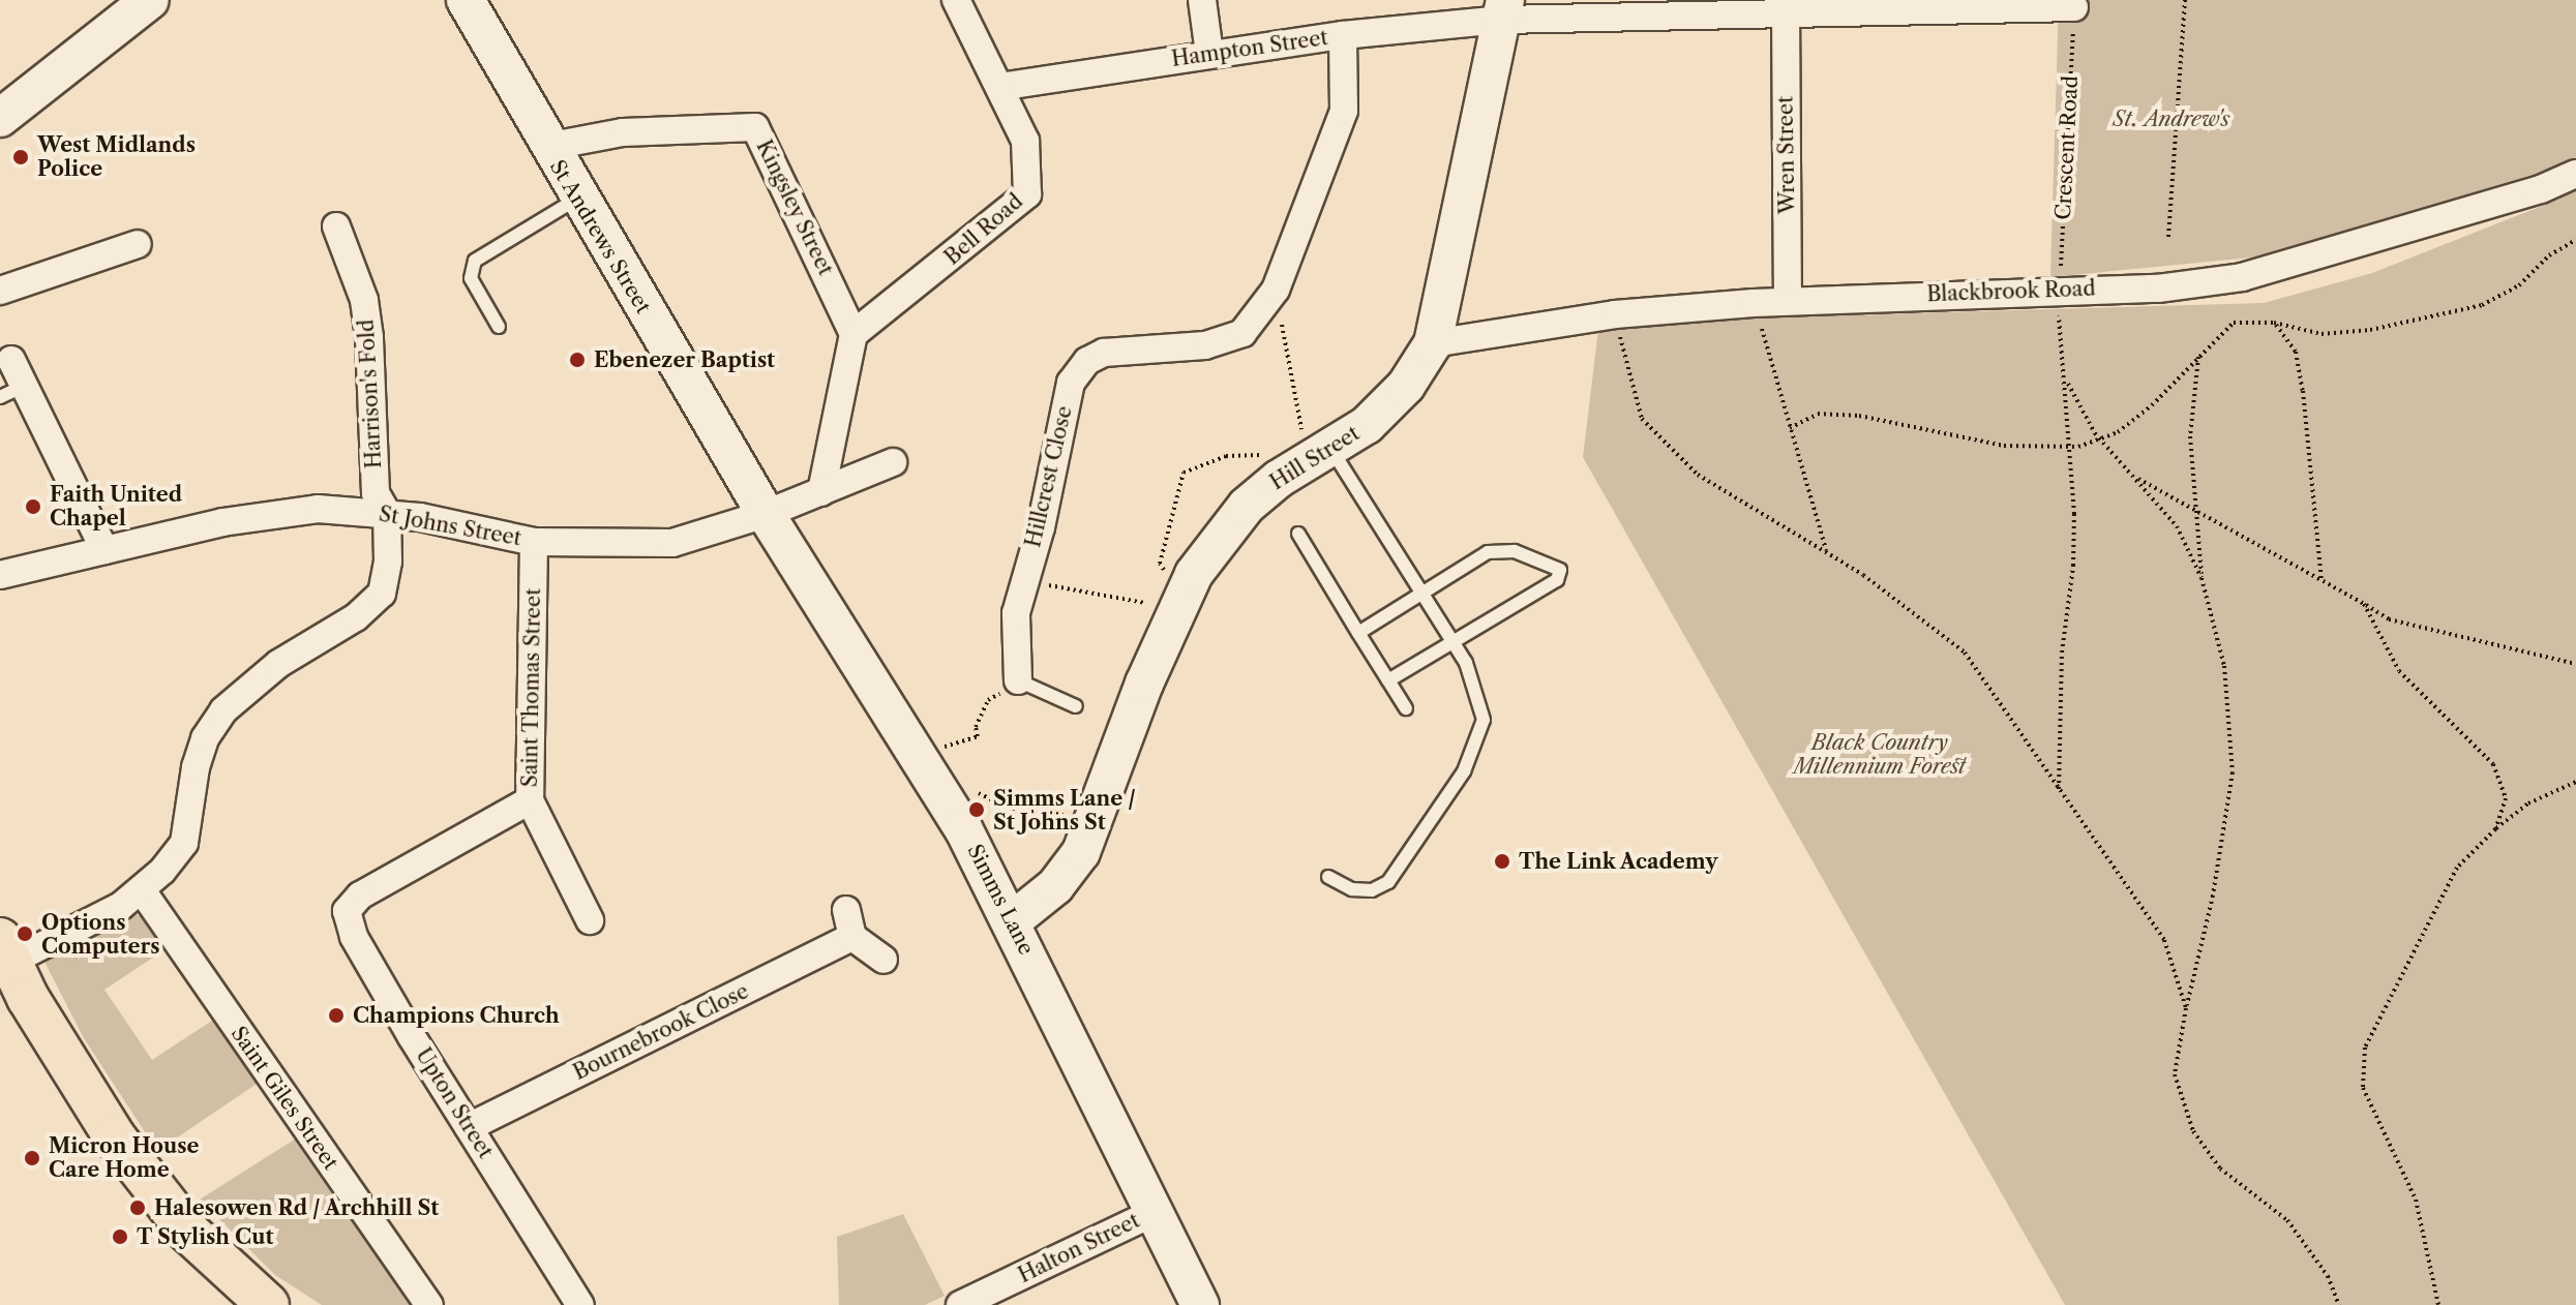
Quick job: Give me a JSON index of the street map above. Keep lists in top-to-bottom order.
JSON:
{
  "streets": {
    "street": [
      "Hampton Street",
      "Wren Street",
      "Kingsley Street",
      "Bell Road",
      "St Andrews Street",
      "Blackbrook Road",
      "Harrison's Fold",
      "Hill Street",
      "Hillcrest Close",
      "St Johns Street",
      "Saint Thomas Street",
      "Simms Lane",
      "Bournebrook Close",
      "Saint Giles Street",
      "Upton Street",
      "Halton Street"
    ],
    "path": ["Crescent Road"]
  },
  "crossings": [
    ["Hampton Street", "Bell Road"],
    ["Hampton Street", "Hill Street"],
    ["Hampton Street", "Hillcrest Close"],
    ["Crescent Road", "Blackbrook Road"],
    ["Wren Street", "Blackbrook Road"],
    ["Kingsley Street", "Bell Road"],
    ["Kingsley Street", "St Andrews Street"],
    ["St Andrews Street", "St Johns Street"],
    ["St Andrews Street", "Simms Lane"],
    ["Blackbrook Road", "Hill Street"],
    ["Harrison's Fold", "St Johns Street"],
    ["Harrison's Fold", "Saint Giles Street"],
    ["Hill Street", "Simms Lane"],
    ["St Johns Street", "Saint Thomas Street"],
    ["St Johns Street", "Simms Lane"],
    ["Saint Thomas Street", "Upton Street"],
    ["Simms Lane", "Halton Street"],
    ["Bournebrook Close", "Upton Street"]
  ],
  "parks": ["St. Andrew's", "Black Country Millennium Forest"],
  "places": [
    "West Midlands Police",
    "Ebenezer Baptist",
    "Faith United Chapel",
    "Simms Lane / St Johns St",
    "The Link Academy",
    "Options Computers",
    "Champions Church",
    "Micron House Care Home",
    "Halesowen Rd / Archhill St",
    "T Stylish Cut"
  ]
}
